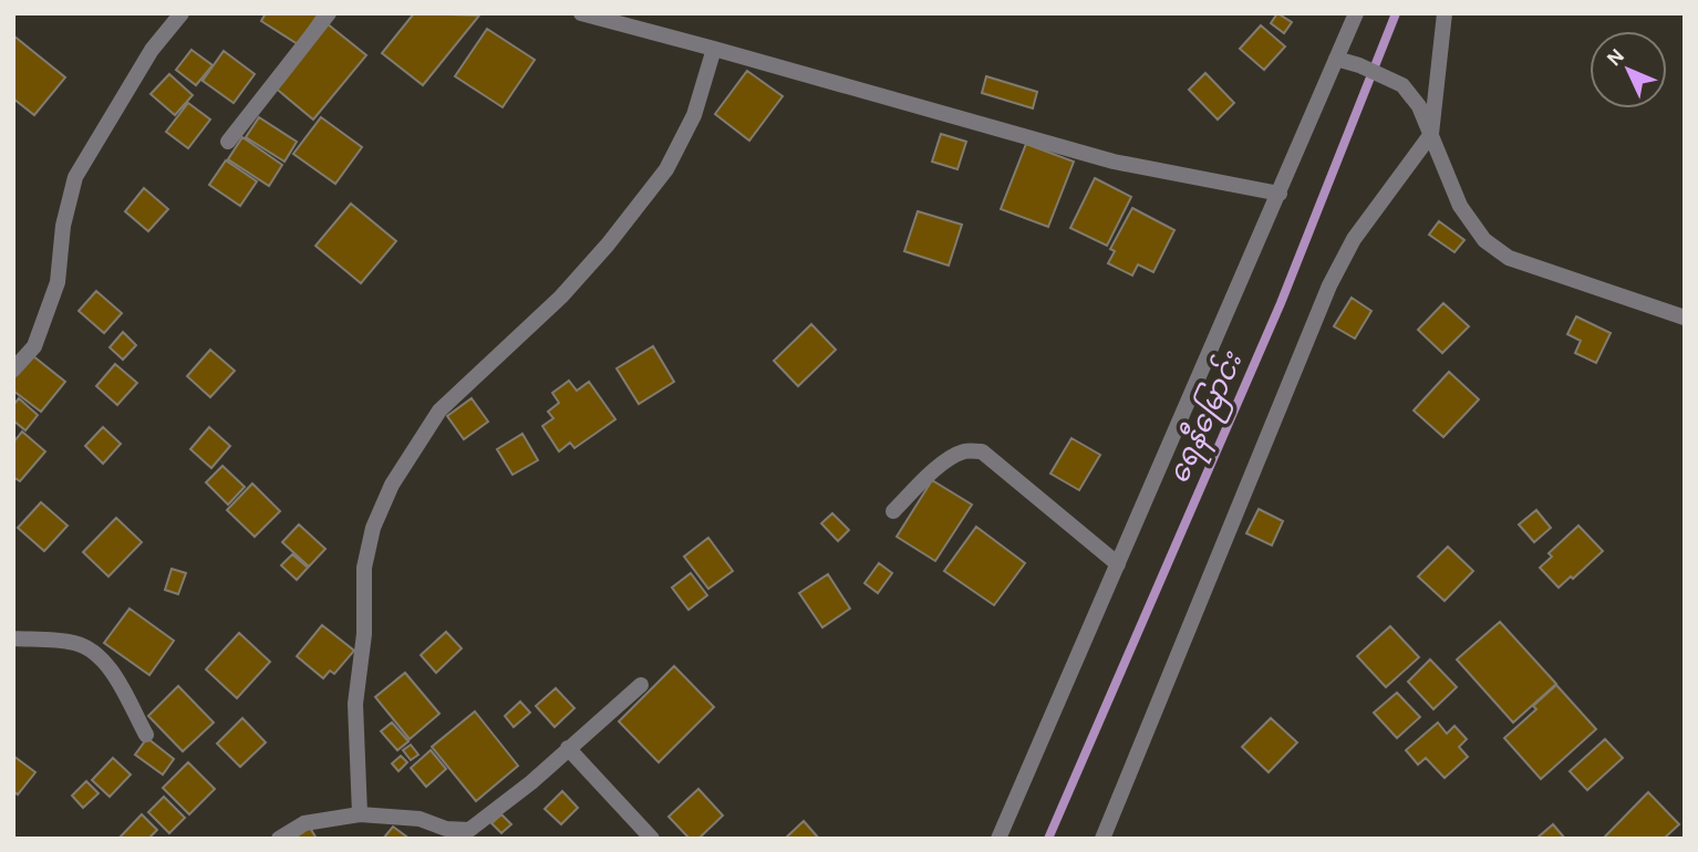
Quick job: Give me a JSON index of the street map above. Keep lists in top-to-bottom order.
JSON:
{
  "water": ["ရေနီမြောင်း"],
  "north": "top left"
}
